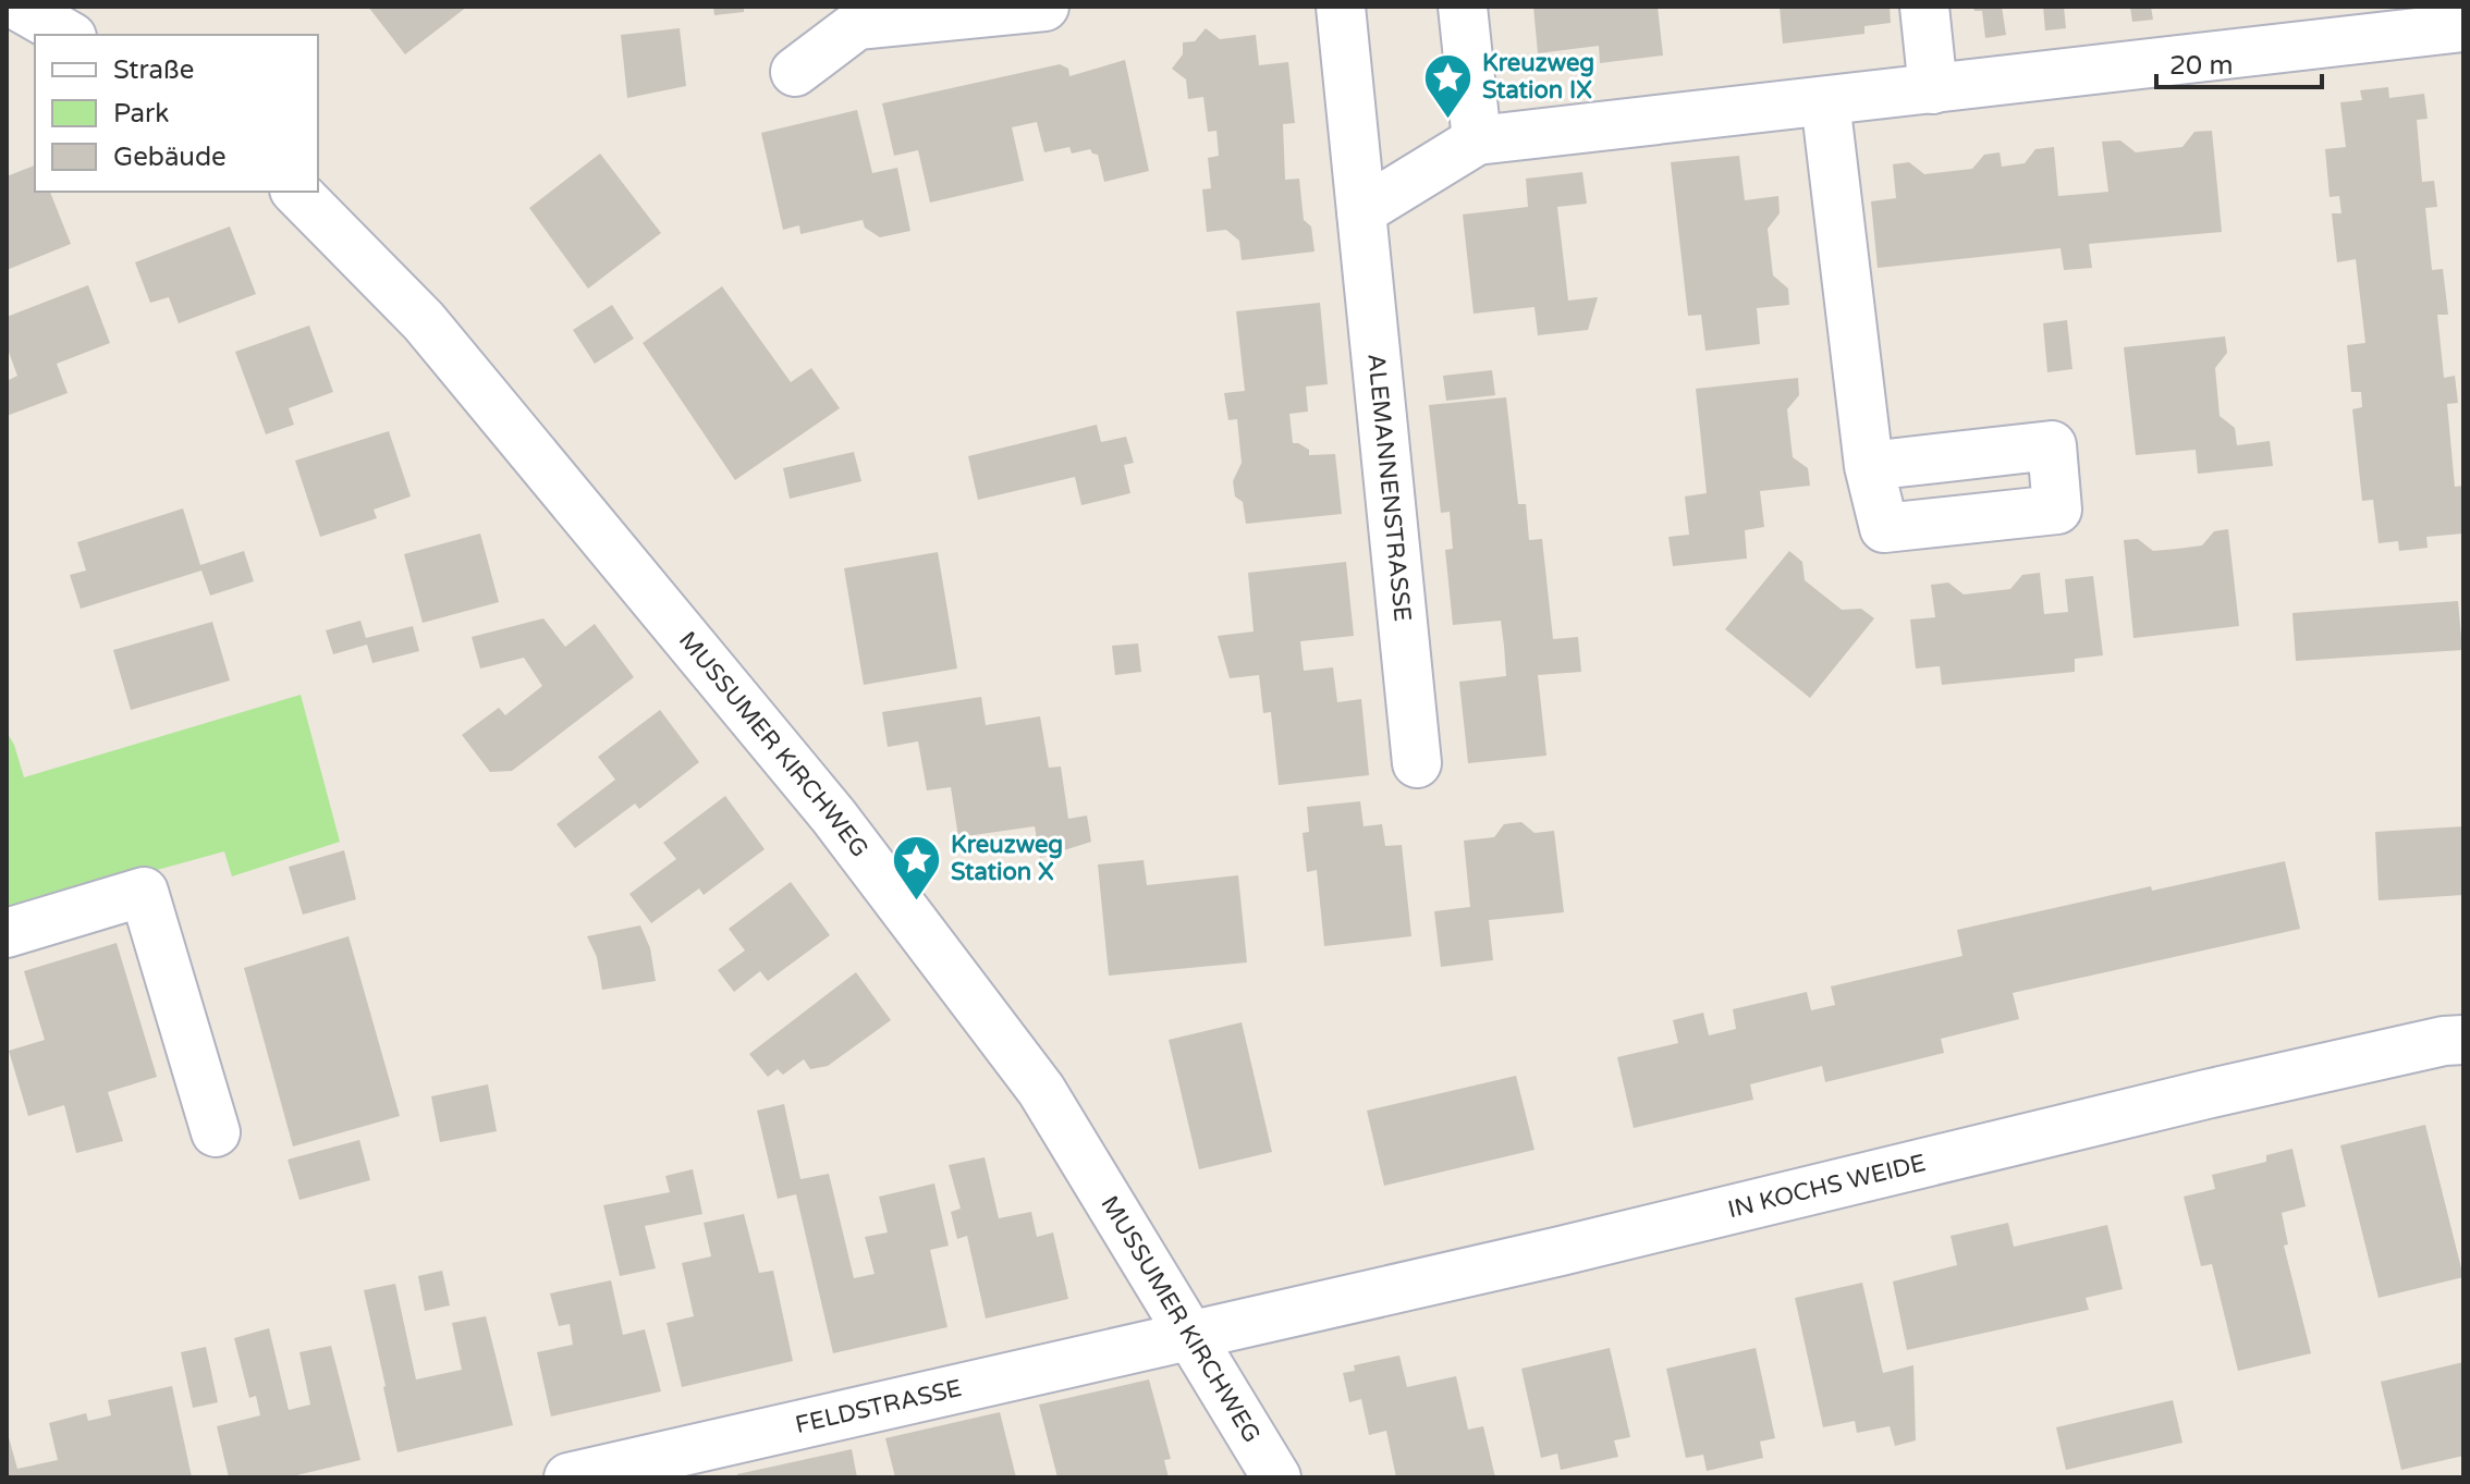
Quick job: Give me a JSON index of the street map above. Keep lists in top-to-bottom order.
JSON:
{
  "streets": {
    "street": [
      "ALEMANNENSTRASSE",
      "MUSSUMER KIRCHWEG",
      "IN KOCHS WEIDE",
      "FELDSTRASSE"
    ]
  },
  "crossings": [
    ["MUSSUMER KIRCHWEG", "IN KOCHS WEIDE"],
    ["MUSSUMER KIRCHWEG", "FELDSTRASSE"],
    ["IN KOCHS WEIDE", "FELDSTRASSE"]
  ],
  "places": {
    "place": ["Kreuzweg Station IX", "Kreuzweg Station X"]
  },
  "legend": ["Straße", "Park", "Gebäude"],
  "scale_bar": "20 m"
}
